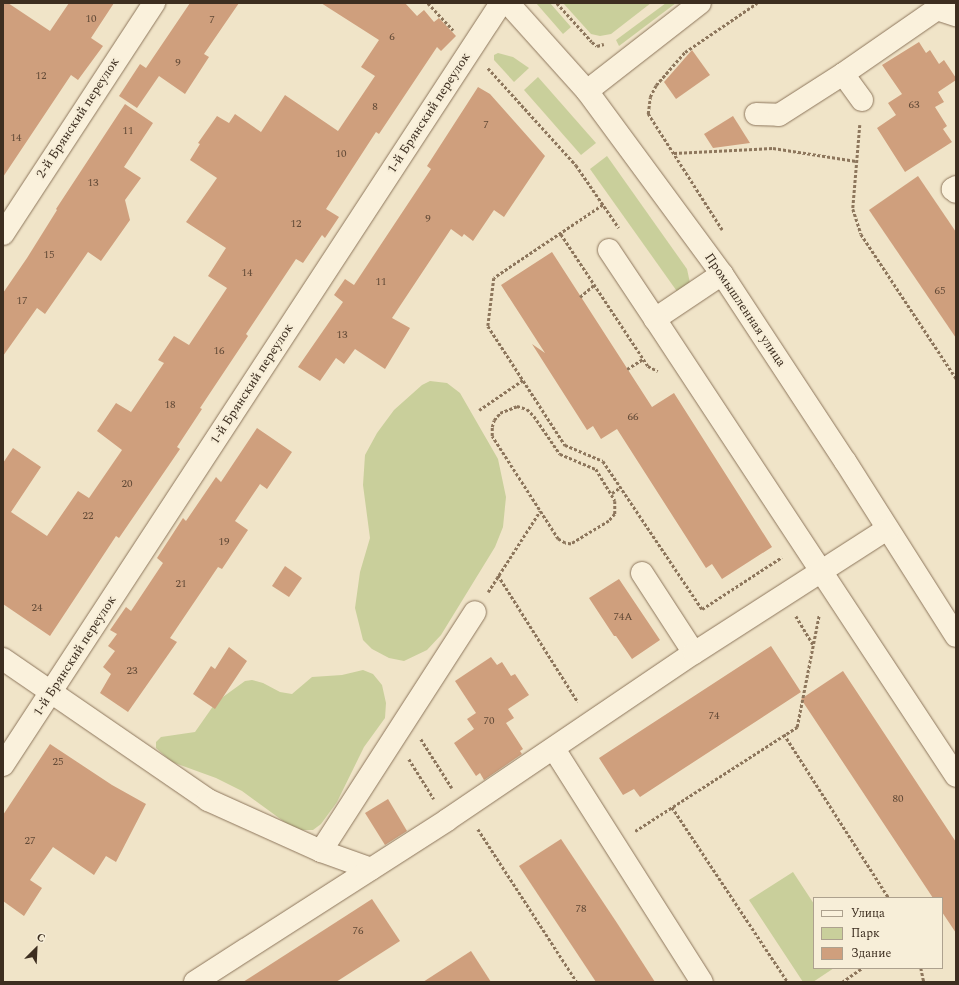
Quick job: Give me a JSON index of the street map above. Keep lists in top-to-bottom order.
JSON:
{
  "streets": {
    "street": ["1-й Брянский переулок", "2-й Брянский переулок", "Промышленная улица"]
  },
  "house_numbers": [
    "10",
    "7",
    "6",
    "9",
    "12",
    "63",
    "8",
    "7",
    "11",
    "14",
    "10",
    "13",
    "9",
    "12",
    "15",
    "14",
    "11",
    "65",
    "17",
    "13",
    "16",
    "18",
    "66",
    "20",
    "22",
    "19",
    "21",
    "24",
    "74А",
    "23",
    "74",
    "70",
    "25",
    "80",
    "27",
    "78",
    "76"
  ],
  "legend": ["Улица", "Парк", "Здание"],
  "north": "top right"
}
